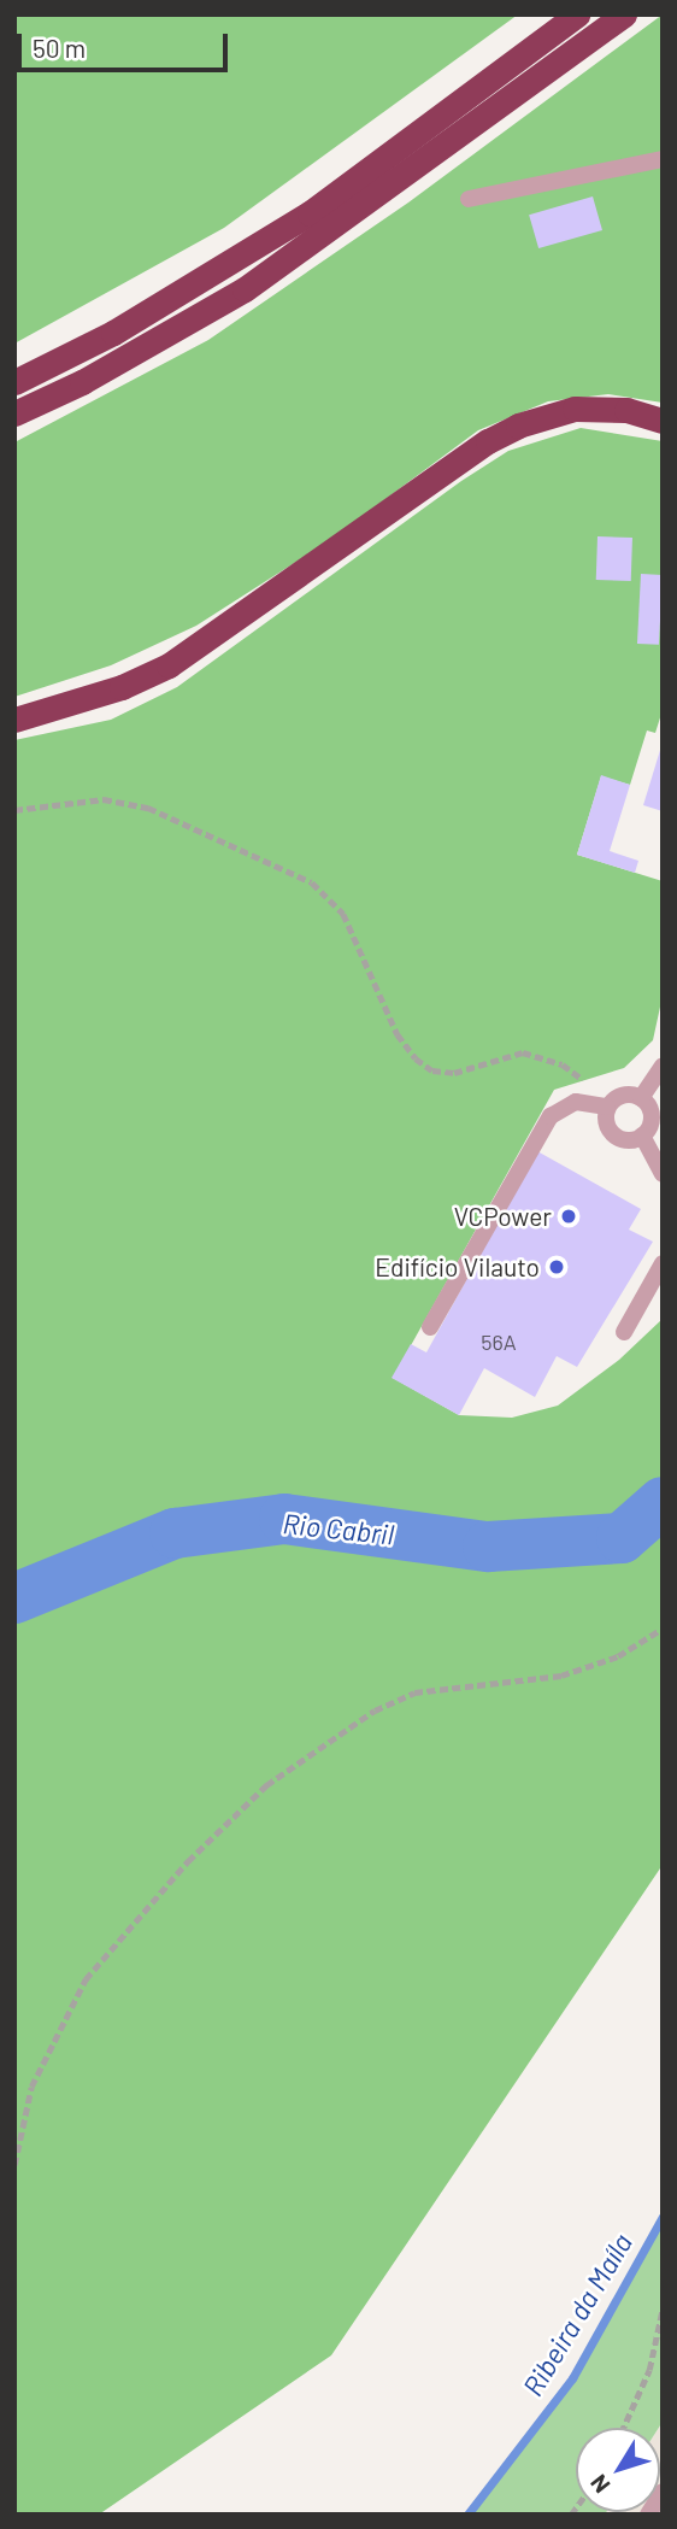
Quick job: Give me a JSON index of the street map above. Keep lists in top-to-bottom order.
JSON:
{
  "water": ["Rio Cabril", "Ribeira da Maíla"],
  "places": ["VCPower", "Edifício Vilauto"],
  "house_numbers": ["56A"],
  "scale_bar": "50 m",
  "north": "bottom left"
}
